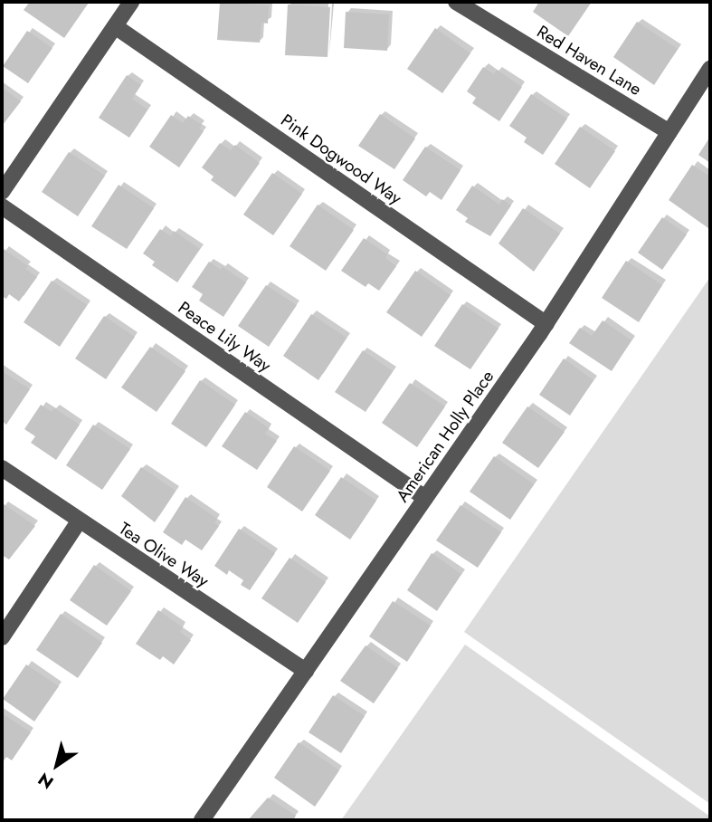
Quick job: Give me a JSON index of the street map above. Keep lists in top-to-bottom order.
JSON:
{
  "streets": {
    "street": [
      "Red Haven Lane",
      "Pink Dogwood Way",
      "Peace Lily Way",
      "American Holly Place",
      "Tea Olive Way"
    ]
  },
  "crossings": [
    ["Red Haven Lane", "American Holly Place"],
    ["Pink Dogwood Way", "American Holly Place"],
    ["Peace Lily Way", "American Holly Place"],
    ["American Holly Place", "Tea Olive Way"]
  ],
  "north": "bottom left"
}
